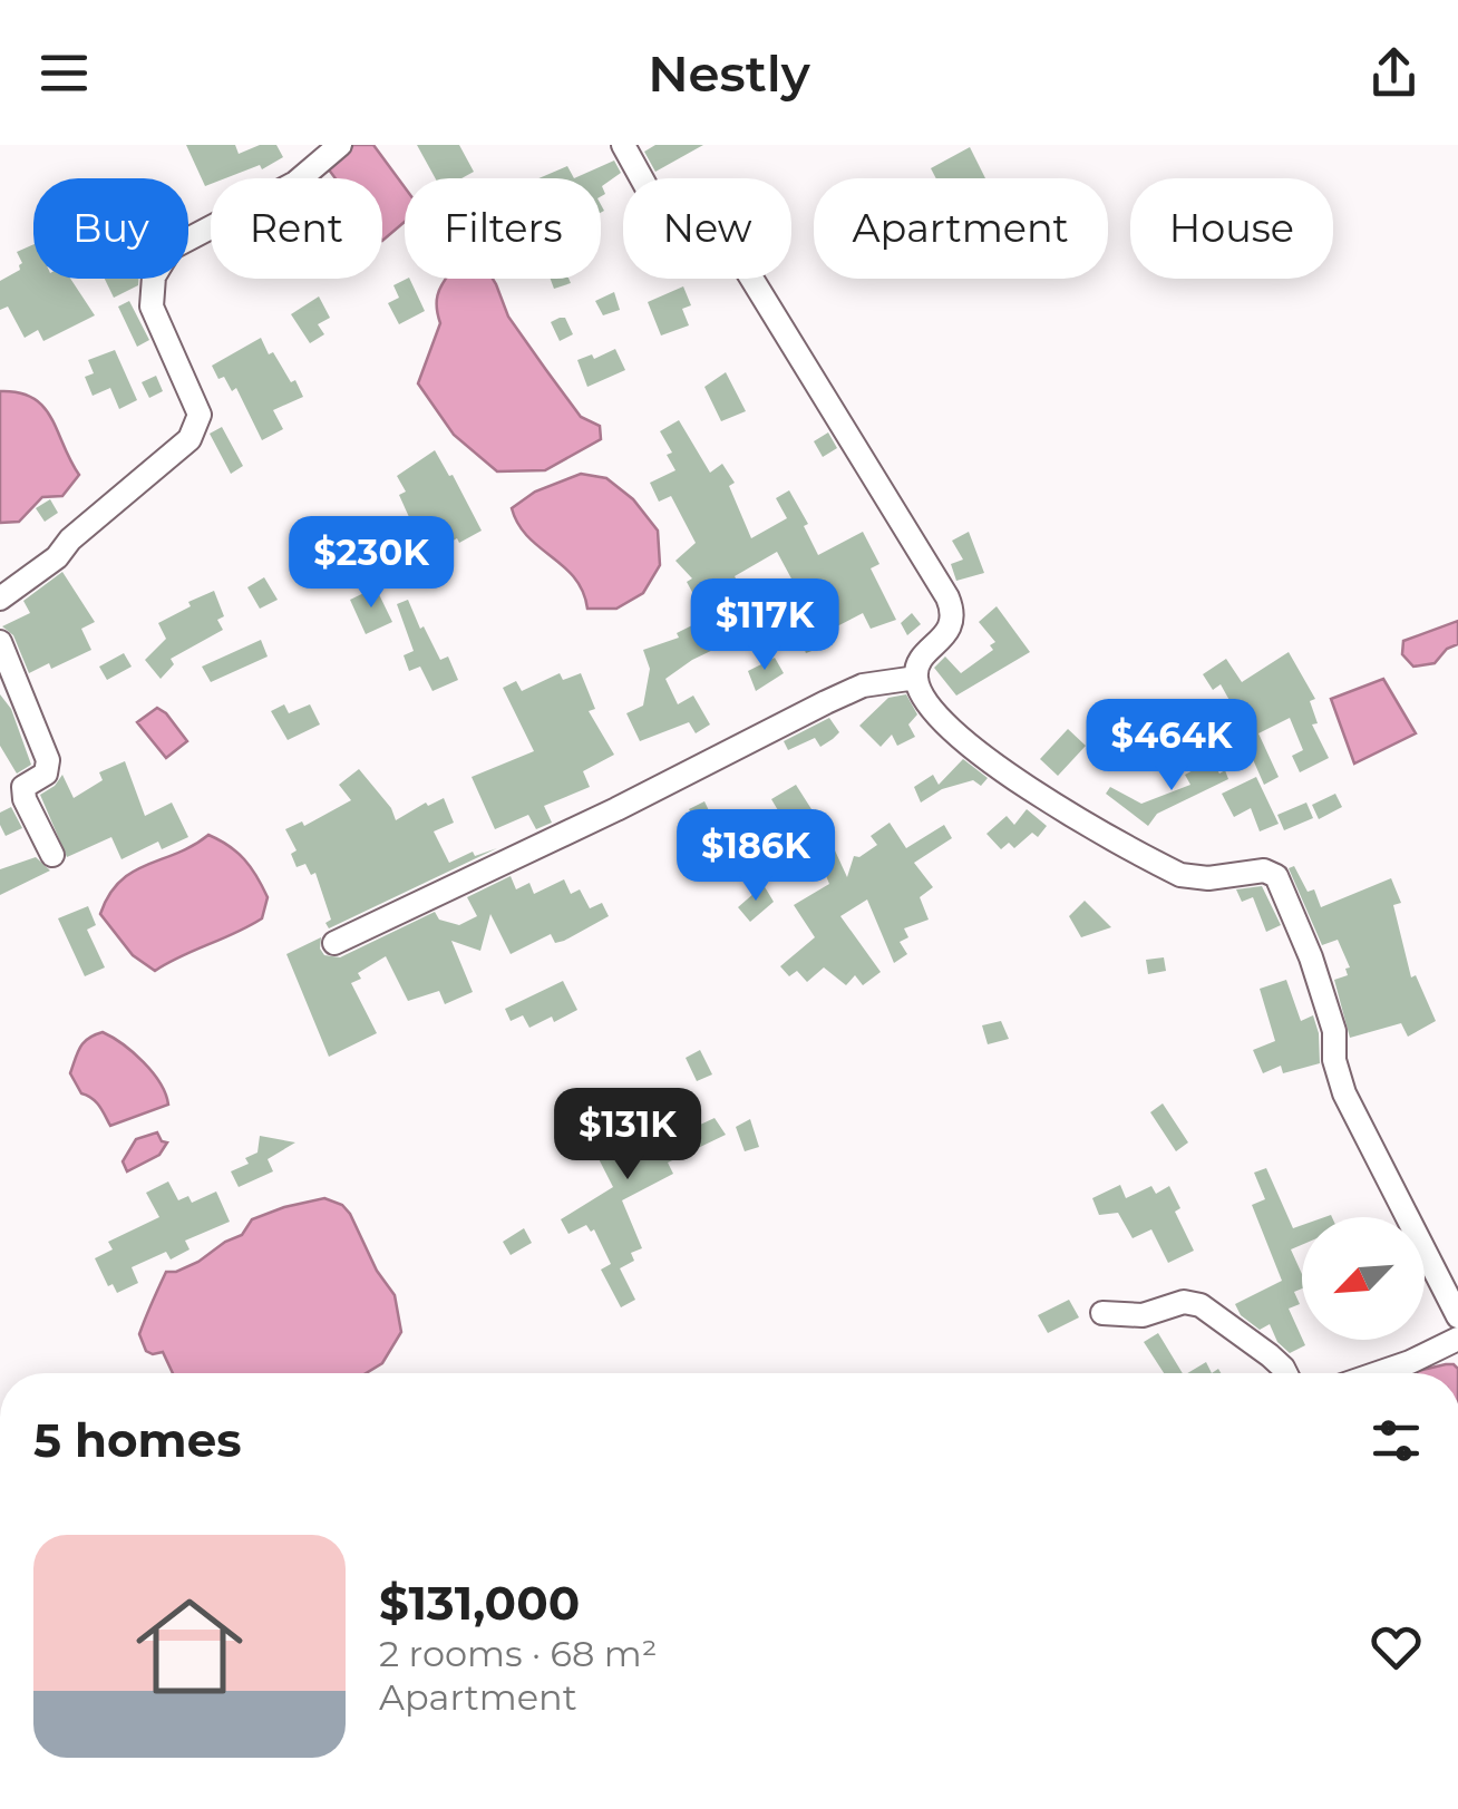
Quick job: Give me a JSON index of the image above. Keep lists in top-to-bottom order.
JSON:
{
  "north": "bottom left",
  "page": {
    "header": "Nestly",
    "chip": [
      "Buy",
      "Rent",
      "Filters",
      "New",
      "Apartment",
      "House"
    ],
    "price": [
      "$230K",
      "$117K",
      "$464K",
      "$186K",
      "$131K"
    ],
    "heading": "5 homes",
    "list": [
      {
        "name": "$131,000",
        "note": "2 rooms · 68 m² · Apartment"
      }
    ]
  }
}
